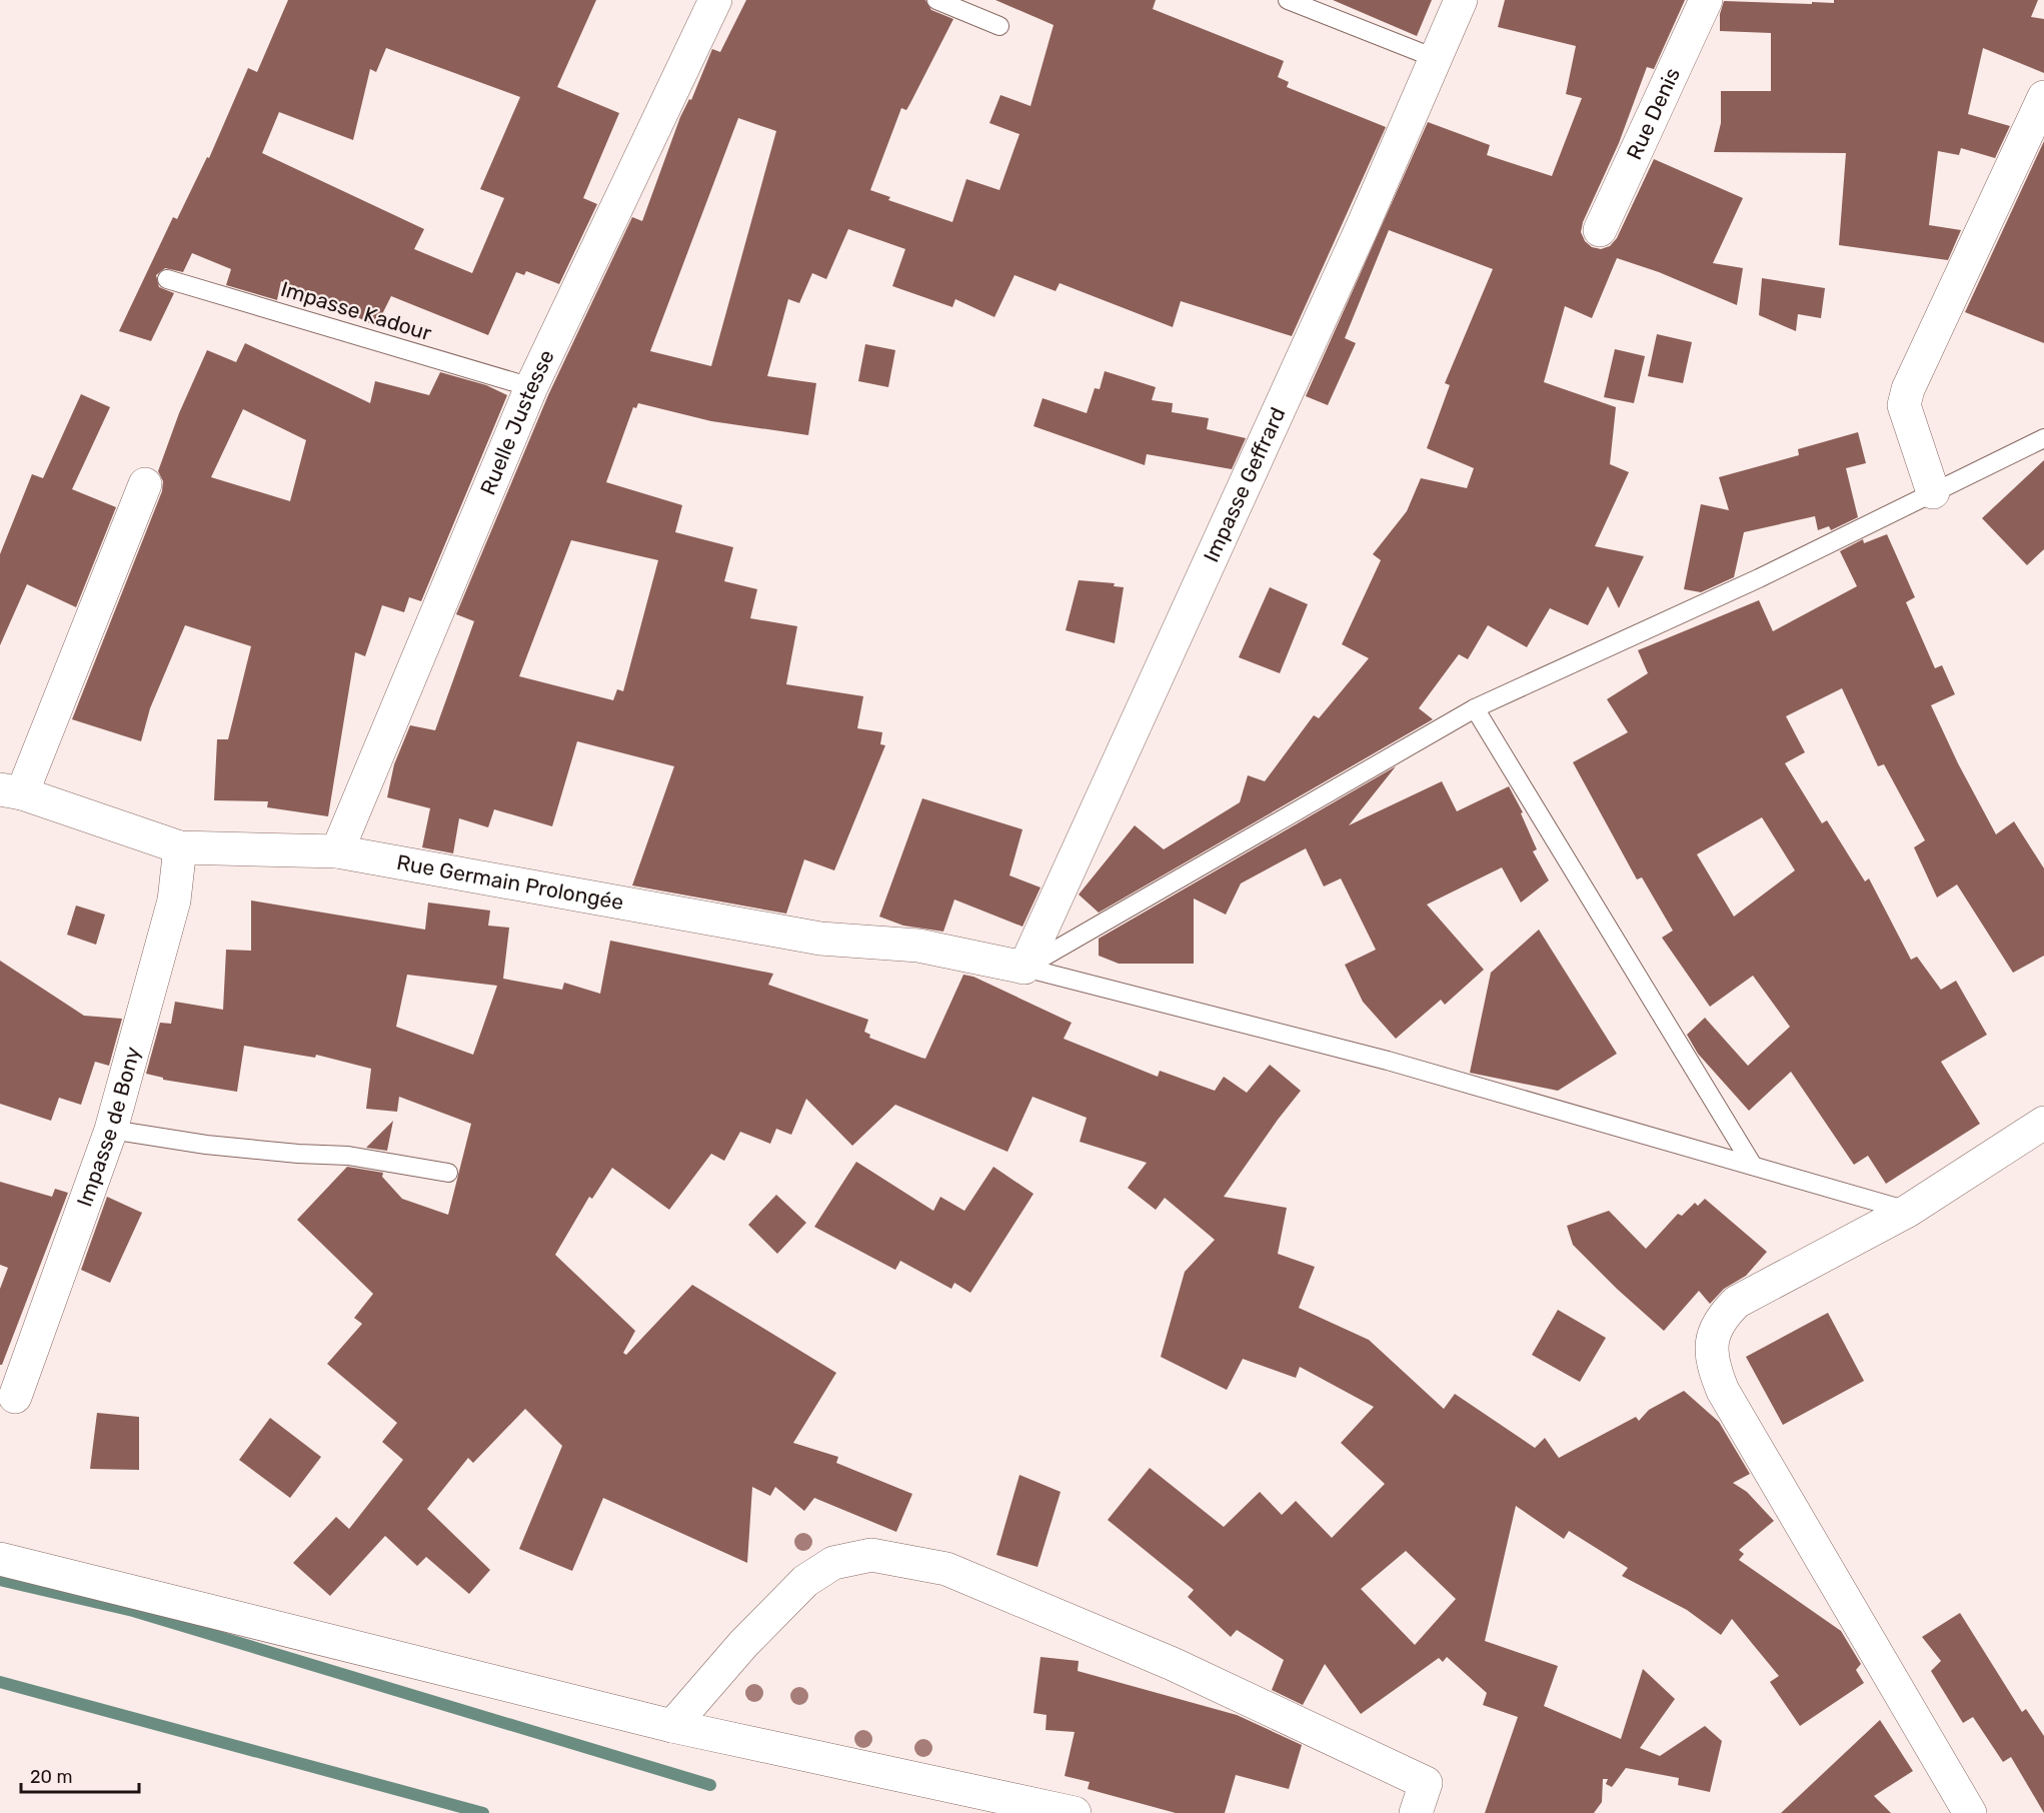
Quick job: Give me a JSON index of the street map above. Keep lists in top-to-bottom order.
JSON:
{
  "streets": {
    "street": [
      "Rue Denis",
      "Ruelle Justesse",
      "Impasse Geffrard",
      "Rue Germain Prolongée",
      "Impasse de Bony"
    ],
    "lane": ["Impasse Kadour"]
  },
  "crossings": [
    ["Impasse Kadour", "Ruelle Justesse"],
    ["Ruelle Justesse", "Rue Germain Prolongée"],
    ["Impasse Geffrard", "Rue Germain Prolongée"],
    ["Rue Germain Prolongée", "Impasse de Bony"]
  ],
  "scale_bar": "20 m"
}
